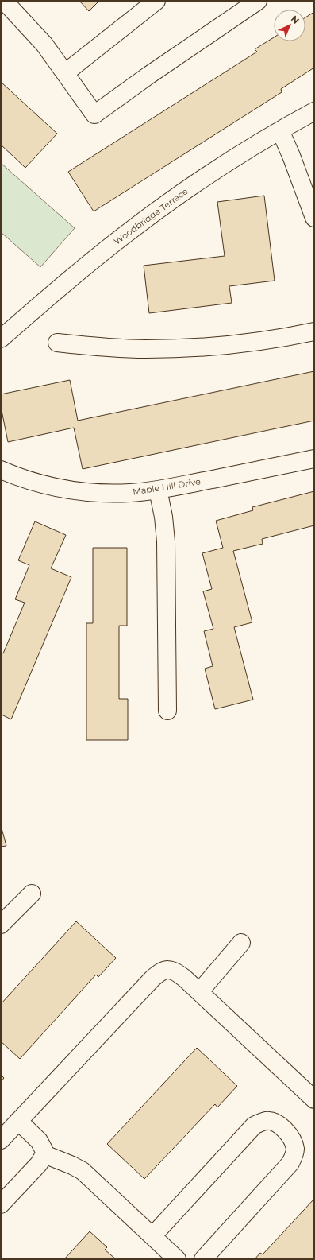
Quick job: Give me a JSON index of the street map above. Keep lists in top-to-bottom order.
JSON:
{
  "streets": {
    "street": ["Woodbridge Terrace", "Maple Hill Drive"]
  },
  "north": "top right"
}
